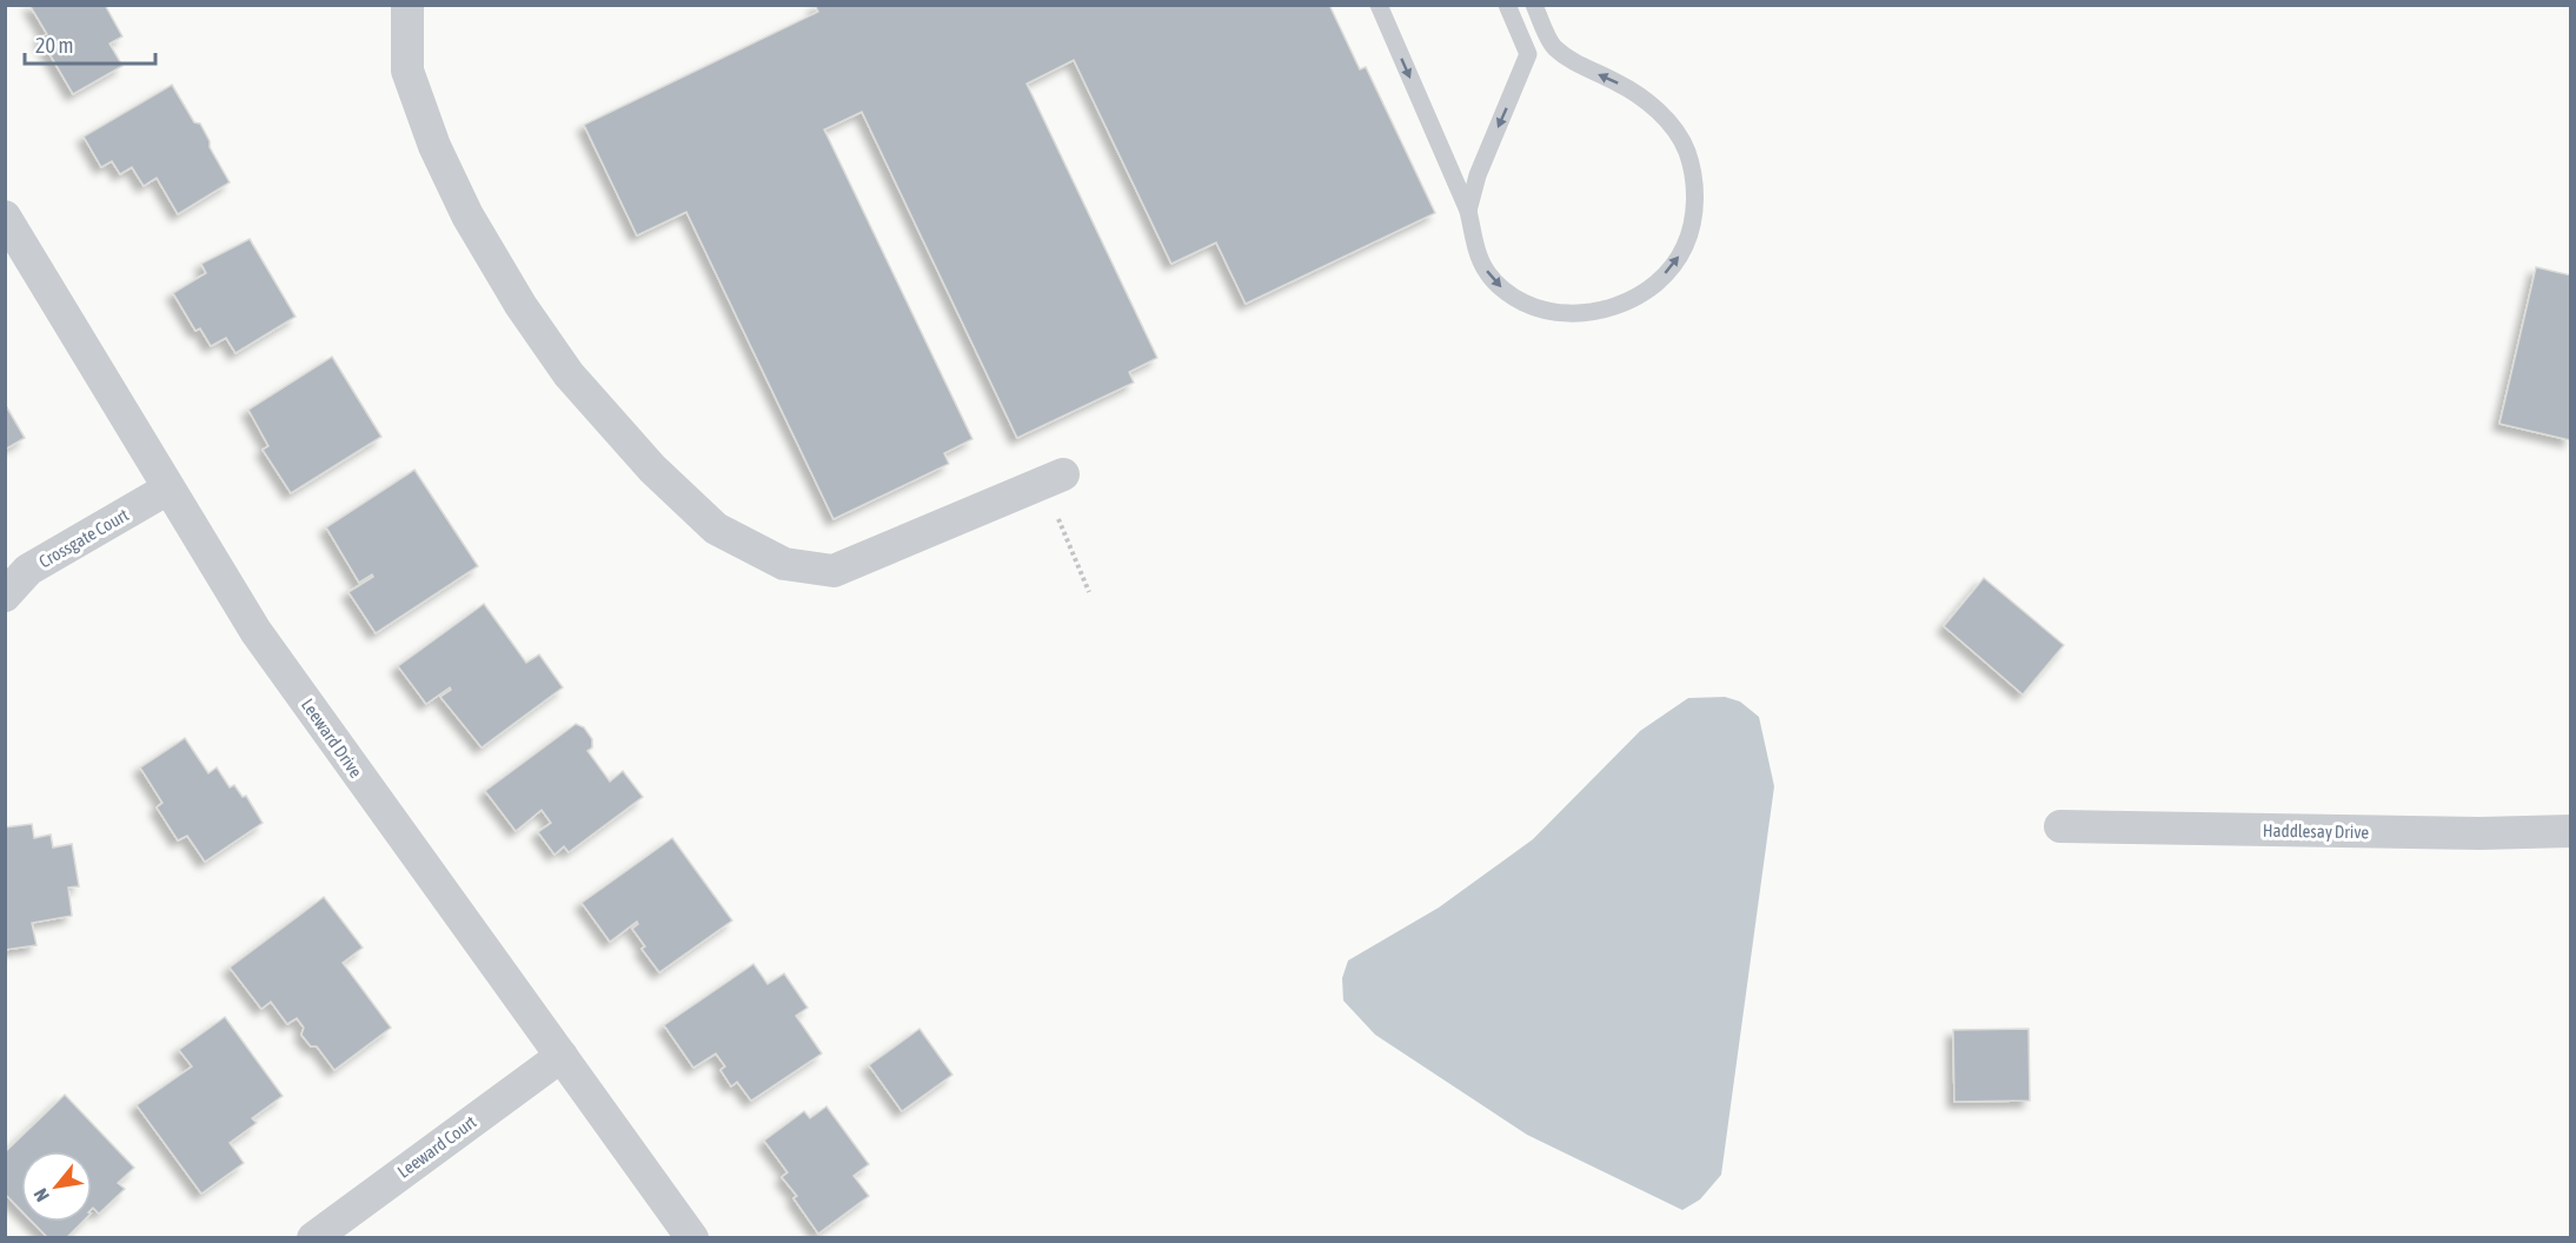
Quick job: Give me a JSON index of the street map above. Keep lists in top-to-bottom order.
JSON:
{
  "streets": {
    "street": [
      "Crossgate Court",
      "Leeward Drive",
      "Haddlesay Drive",
      "Leeward Court"
    ]
  },
  "crossings": [
    ["Crossgate Court", "Leeward Drive"],
    ["Leeward Drive", "Leeward Court"]
  ],
  "scale_bar": "20 m",
  "north": "bottom left"
}
